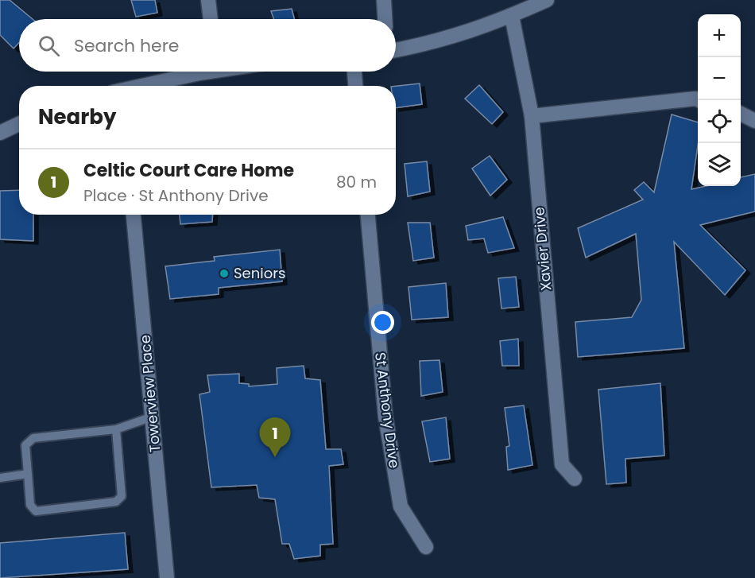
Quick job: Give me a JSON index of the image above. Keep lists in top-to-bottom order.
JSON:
{
  "streets": {
    "street": ["Xavier Drive", "Towerview Place", "St Anthony Drive"]
  },
  "places": ["Seniors"],
  "page": {
    "map_buttons": ["+", "−"],
    "search": "Search here",
    "heading": "Nearby",
    "list": [
      {
        "mark": "1",
        "name": "Celtic Court Care Home",
        "note": "Place · St Anthony Drive",
        "value": "80 m"
      }
    ],
    "pins": "1"
  }
}
